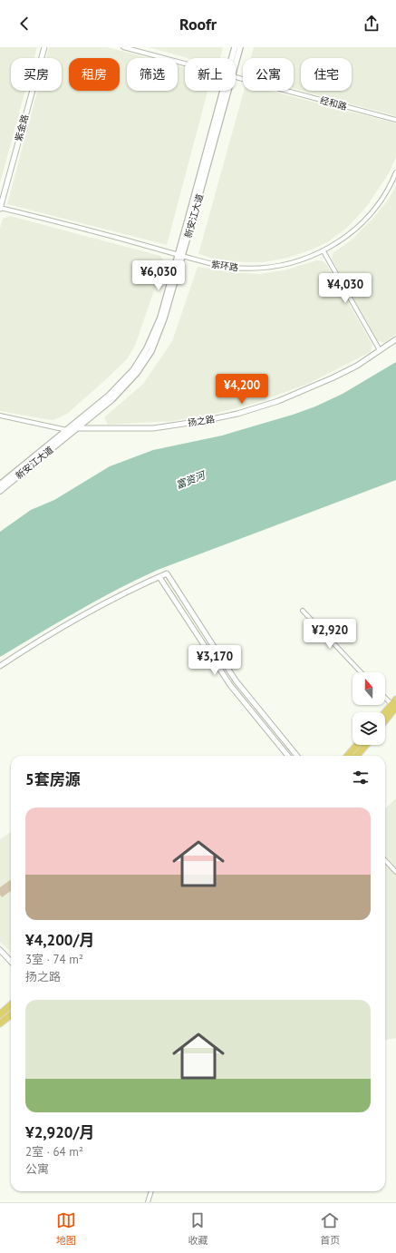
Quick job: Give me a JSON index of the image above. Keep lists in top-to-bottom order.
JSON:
{
  "streets": {
    "main road": ["新安江大道"],
    "street": [
      "经和路",
      "紫金路",
      "紫环路",
      "扬之路"
    ]
  },
  "crossings": [
    ["紫金路", "紫环路"],
    ["新安江大道", "紫环路"],
    ["新安江大道", "扬之路"]
  ],
  "water": ["富资河"],
  "north": "top",
  "page": {
    "header": "Roofr",
    "chip": [
      "买房",
      "租房",
      "筛选",
      "新上",
      "公寓",
      "住宅"
    ],
    "price": [
      "¥6,030",
      "¥4,030",
      "¥4,200",
      "¥2,920",
      "¥3,170"
    ],
    "heading": "5套房源",
    "list": [
      {
        "name": "¥4,200/月",
        "note": "3室 · 74 m² · 扬之路"
      },
      {
        "name": "¥2,920/月",
        "note": "2室 · 64 m² · 公寓"
      }
    ],
    "tabs": ["地图", "收藏", "首页"]
  }
}
